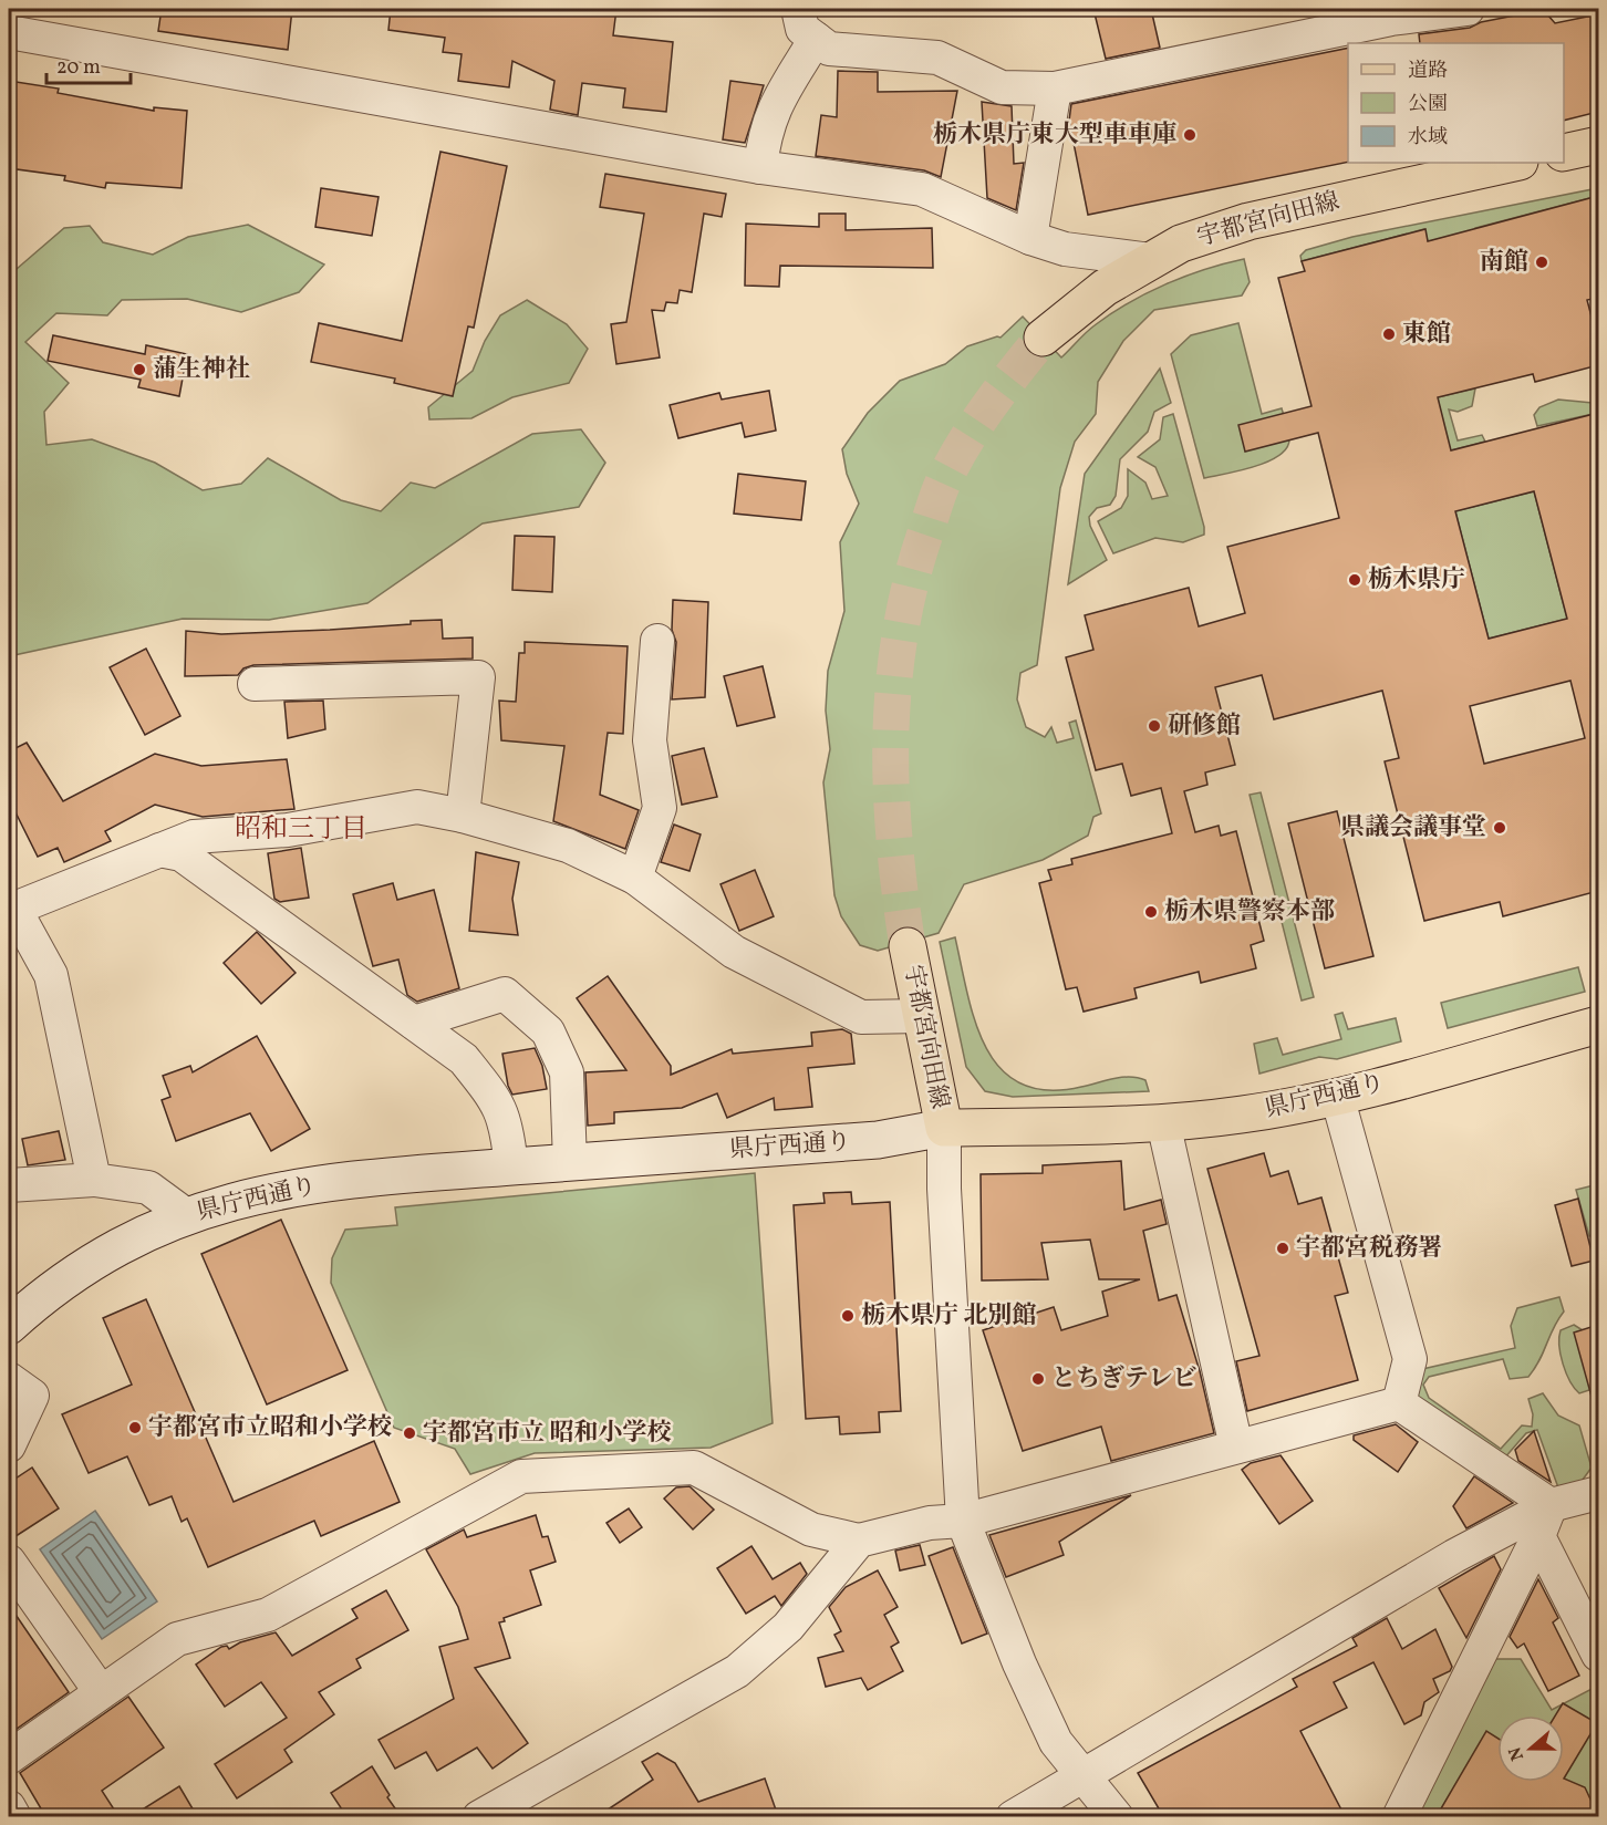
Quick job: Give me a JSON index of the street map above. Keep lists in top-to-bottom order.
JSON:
{
  "streets": {
    "main road": ["宇都宮向田線", "県庁西通り"]
  },
  "crossings": [
    ["宇都宮向田線", "県庁西通り"]
  ],
  "districts": ["昭和三丁目"],
  "places": [
    "栃木県庁東大型車車庫",
    "南館",
    "東館",
    "蒲生神社",
    "栃木県庁",
    "研修館",
    "県議会議事堂",
    "栃木県警察本部",
    "宇都宮税務署",
    "栃木県庁 北別館",
    "とちぎテレビ",
    "宇都宮市立昭和小学校",
    "宇都宮市立 昭和小学校"
  ],
  "legend": ["道路", "公園", "水域"],
  "scale_bar": "20 m",
  "north": "left"
}
